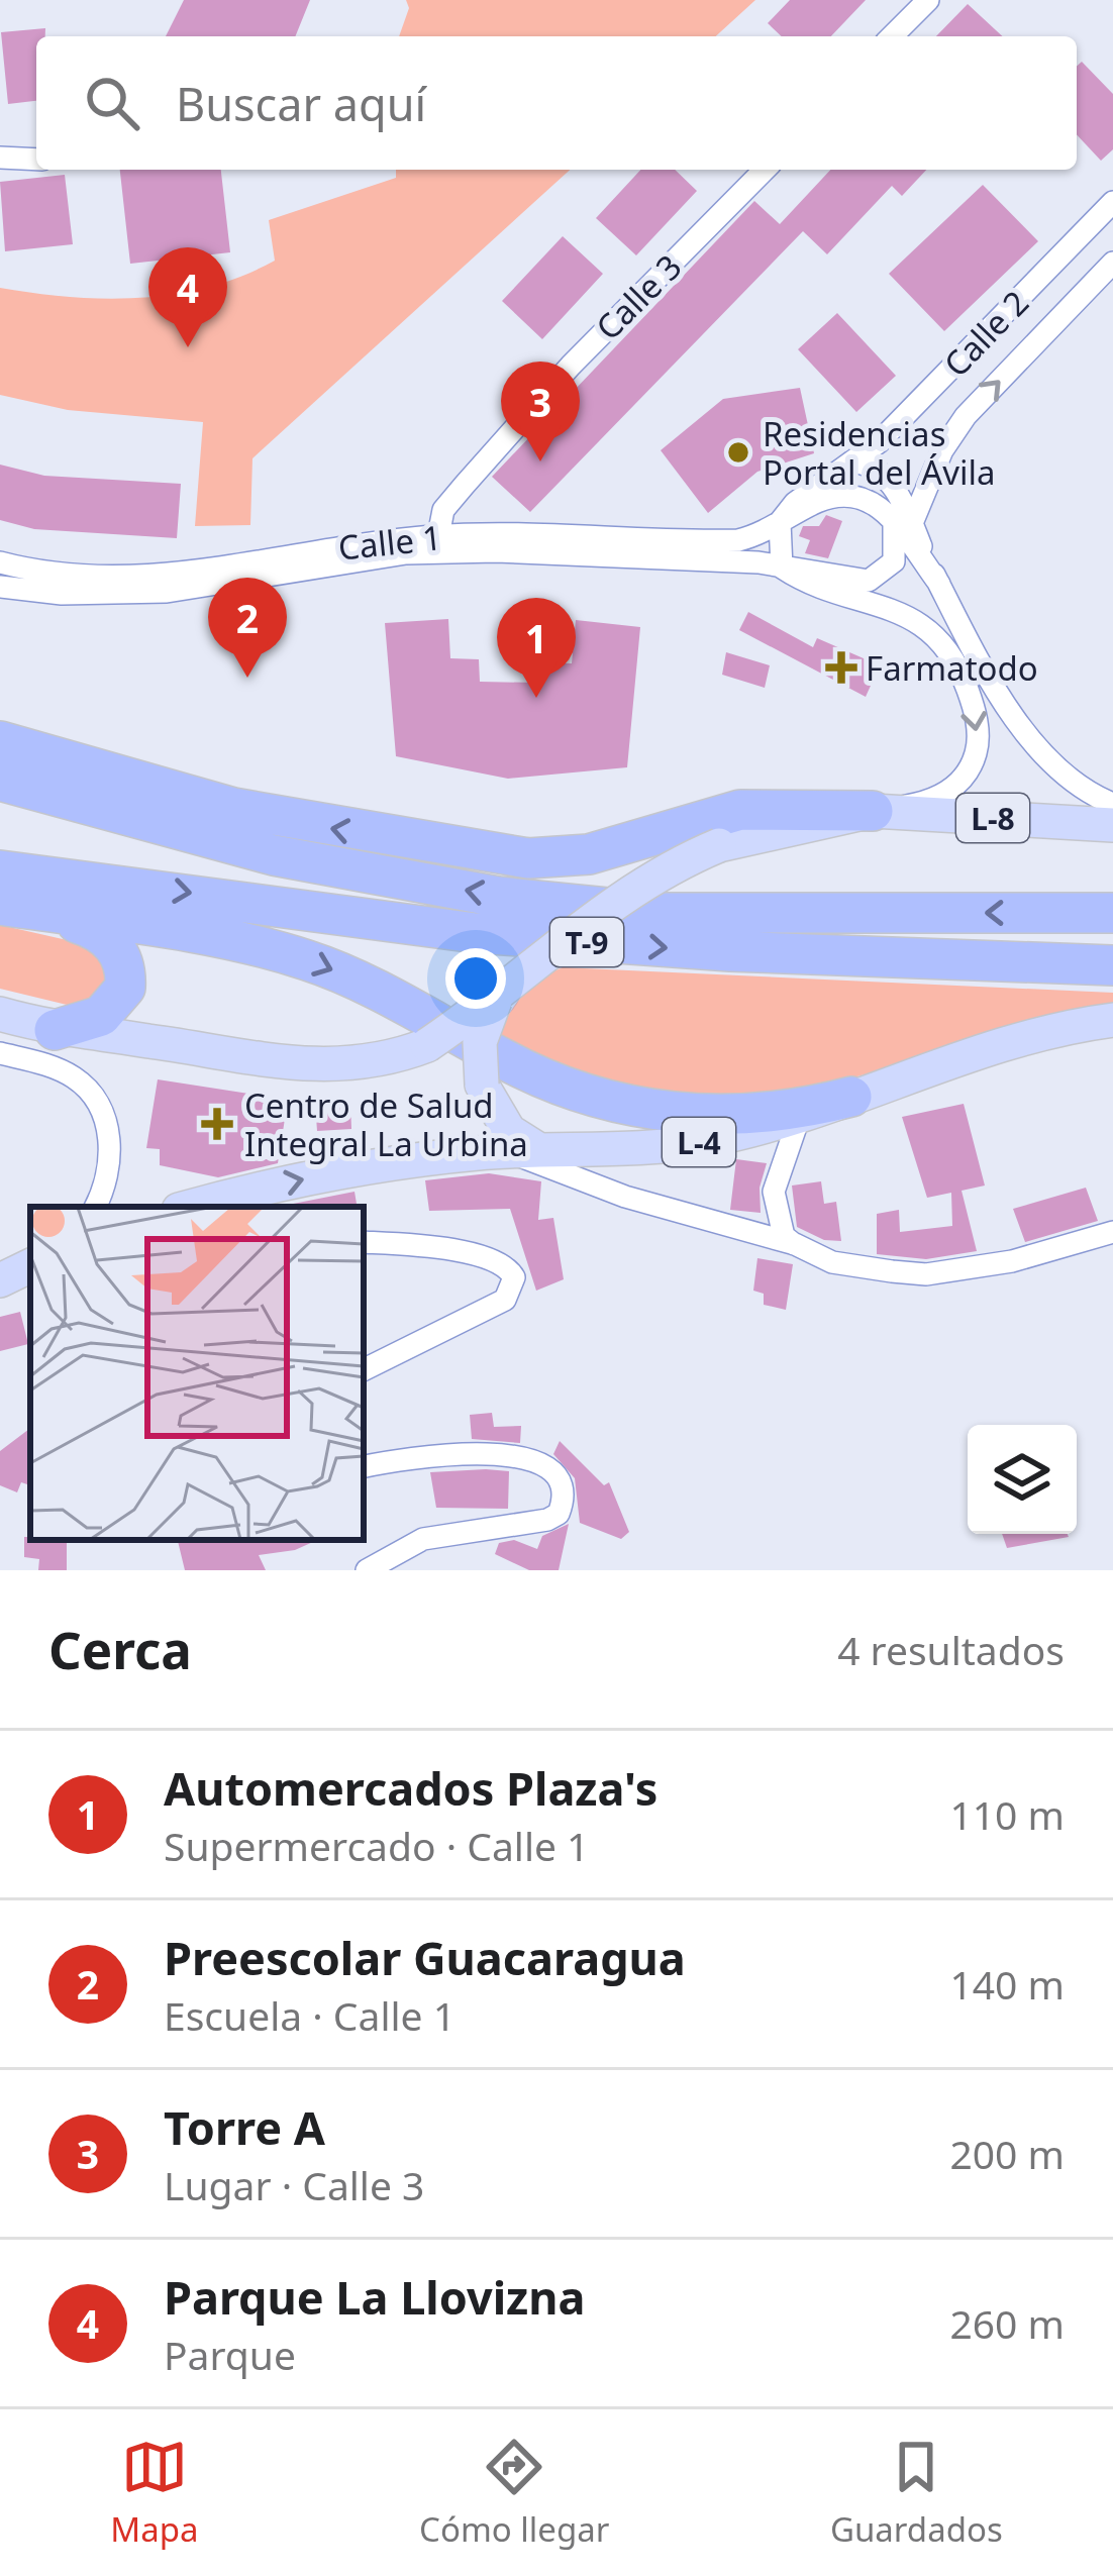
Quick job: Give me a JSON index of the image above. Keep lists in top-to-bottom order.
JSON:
{
  "streets": {
    "highway": ["T-9"],
    "main road": ["L-8", "L-4"],
    "street": ["Calle 3", "Calle 2", "Calle 1"]
  },
  "crossings": [
    ["Calle 3", "Calle 1"],
    ["Calle 2", "Calle 1"]
  ],
  "places": {
    "other": ["Residencias Portal del Ávila"],
    "health": ["Farmatodo", "Centro de Salud Integral La Urbina"]
  },
  "page": {
    "search": "Buscar aquí",
    "pins": [
      "4",
      "3",
      "2",
      "1"
    ],
    "heading": ["Cerca", "4 resultados"],
    "list": [
      {
        "mark": "1",
        "name": "Automercados Plaza's",
        "note": "Supermercado · Calle 1",
        "value": "110 m"
      },
      {
        "mark": "2",
        "name": "Preescolar Guacaragua",
        "note": "Escuela · Calle 1",
        "value": "140 m"
      },
      {
        "mark": "3",
        "name": "Torre A",
        "note": "Lugar · Calle 3",
        "value": "200 m"
      },
      {
        "mark": "4",
        "name": "Parque La Llovizna",
        "note": "Parque",
        "value": "260 m"
      }
    ],
    "nav": ["Mapa", "Cómo llegar", "Guardados"]
  }
}
